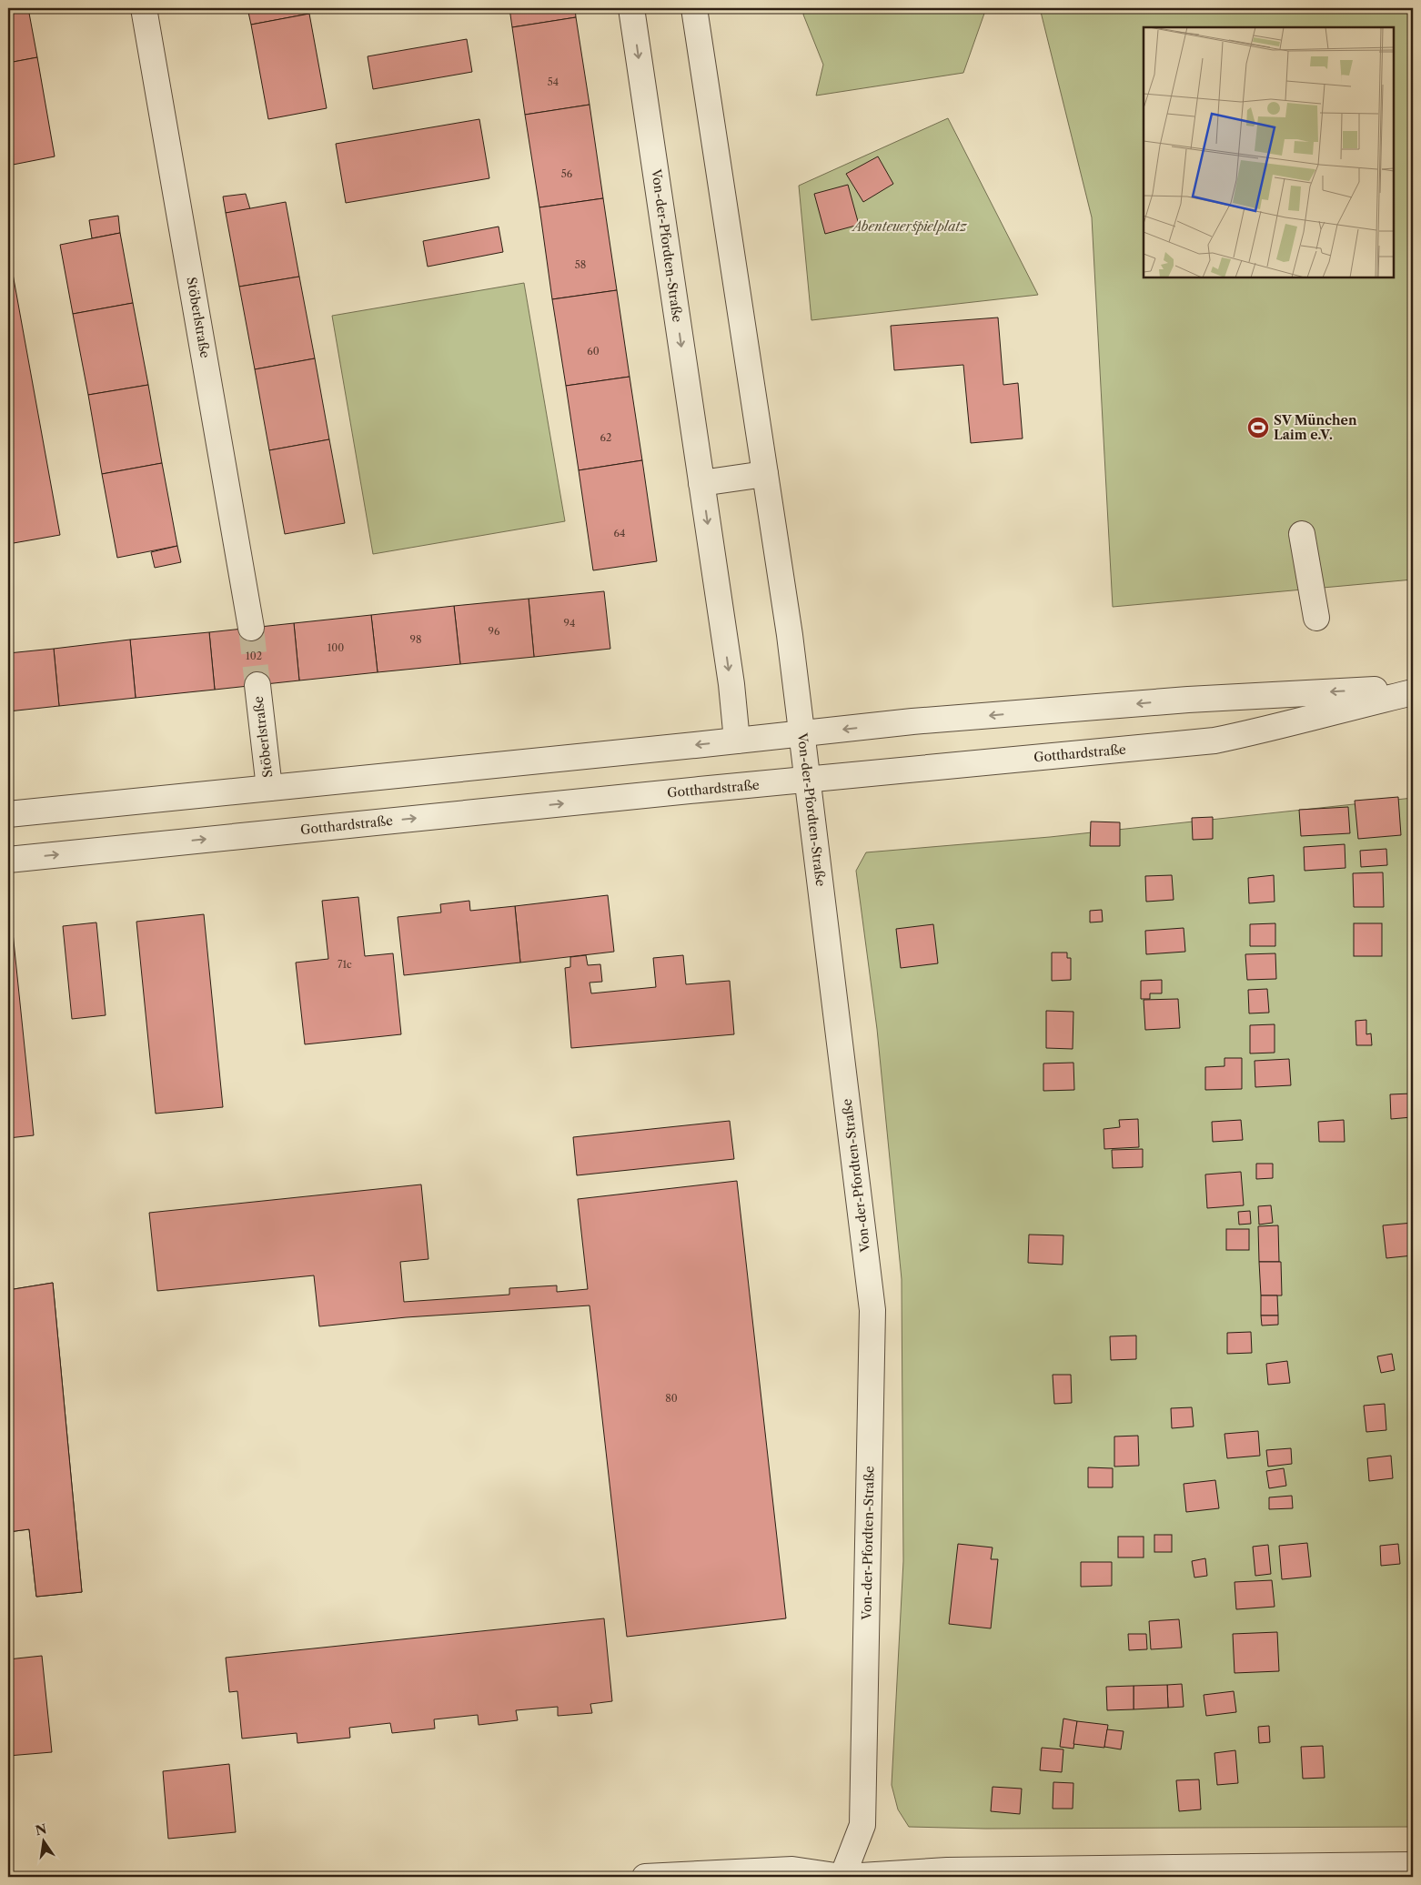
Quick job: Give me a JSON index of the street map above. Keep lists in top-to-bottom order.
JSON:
{
  "streets": {
    "street": ["Von-der-Pfordten-Straße", "Stöberlstraße", "Gotthardstraße"]
  },
  "crossings": [
    ["Von-der-Pfordten-Straße", "Gotthardstraße"]
  ],
  "parks": ["Abenteuerspielplatz"],
  "places": {
    "sports": ["SV München Laim e.V."]
  },
  "house_numbers": [
    "54",
    "56",
    "58",
    "60",
    "62",
    "64",
    "94",
    "96",
    "98",
    "100",
    "102",
    "71c",
    "80"
  ],
  "north": "top"
}
